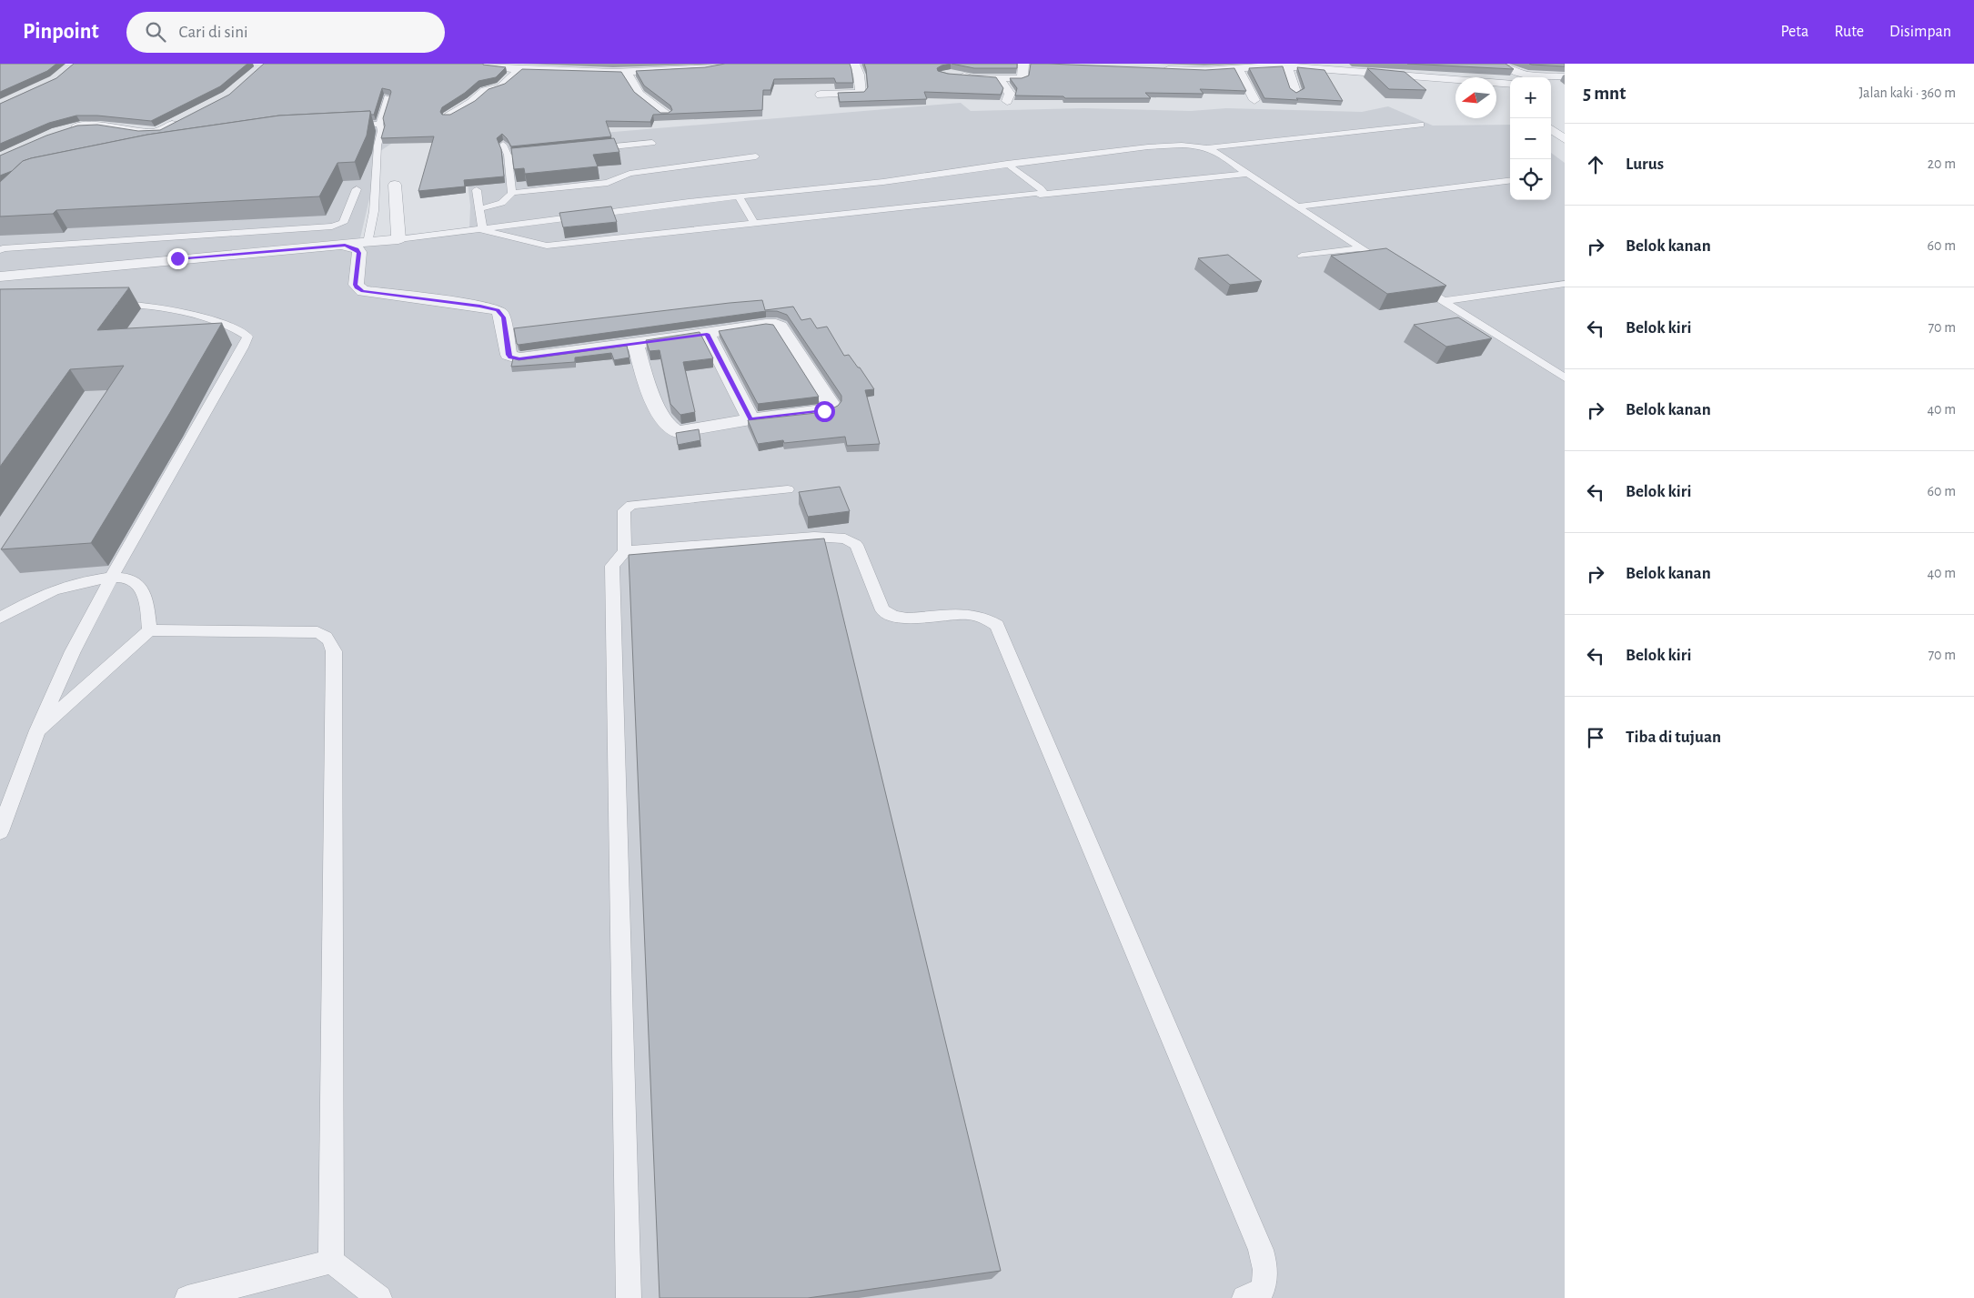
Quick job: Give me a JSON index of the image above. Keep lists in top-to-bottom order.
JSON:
{
  "north": "left",
  "page": {
    "header": "Pinpoint",
    "search": "Cari di sini",
    "nav": ["Peta", "Rute", "Disimpan"],
    "heading": ["5 mnt", "Jalan kaki · 360 m"],
    "map_buttons": ["+", "−"],
    "list": [
      ["Lurus", "20 m"],
      ["Belok kanan", "60 m"],
      ["Belok kiri", "70 m"],
      ["Belok kanan", "40 m"],
      ["Belok kiri", "60 m"],
      ["Belok kanan", "40 m"],
      ["Belok kiri", "70 m"],
      "Tiba di tujuan"
    ]
  }
}
